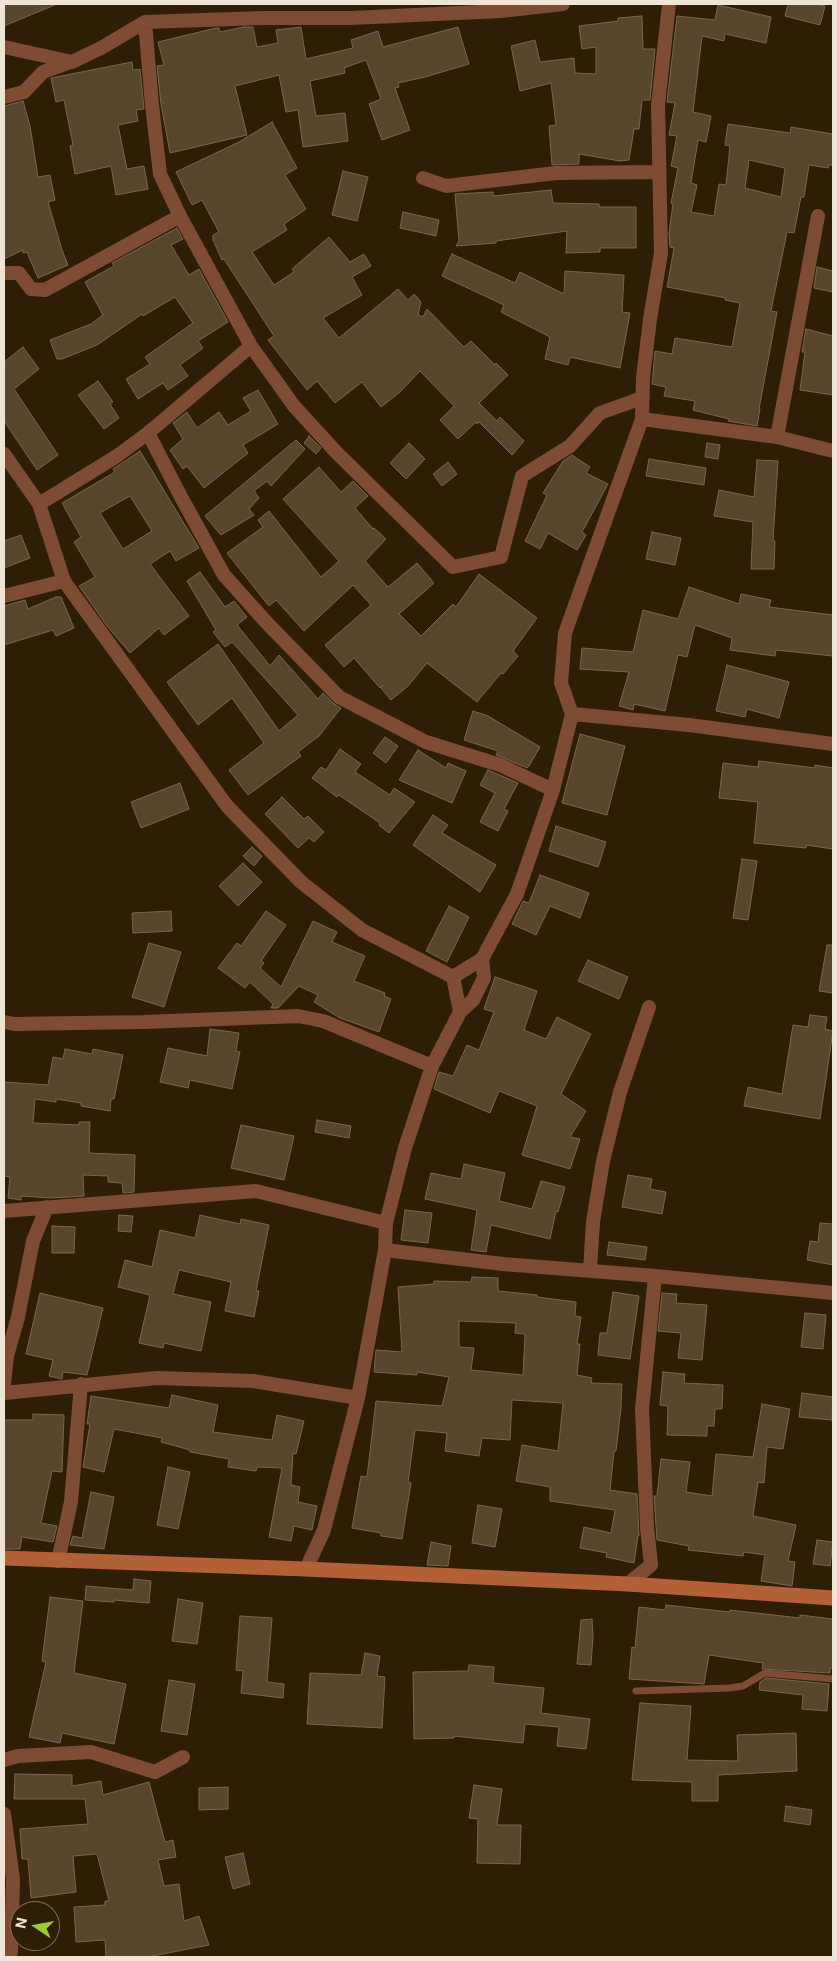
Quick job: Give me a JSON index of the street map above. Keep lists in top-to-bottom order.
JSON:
{
  "north": "left"
}
